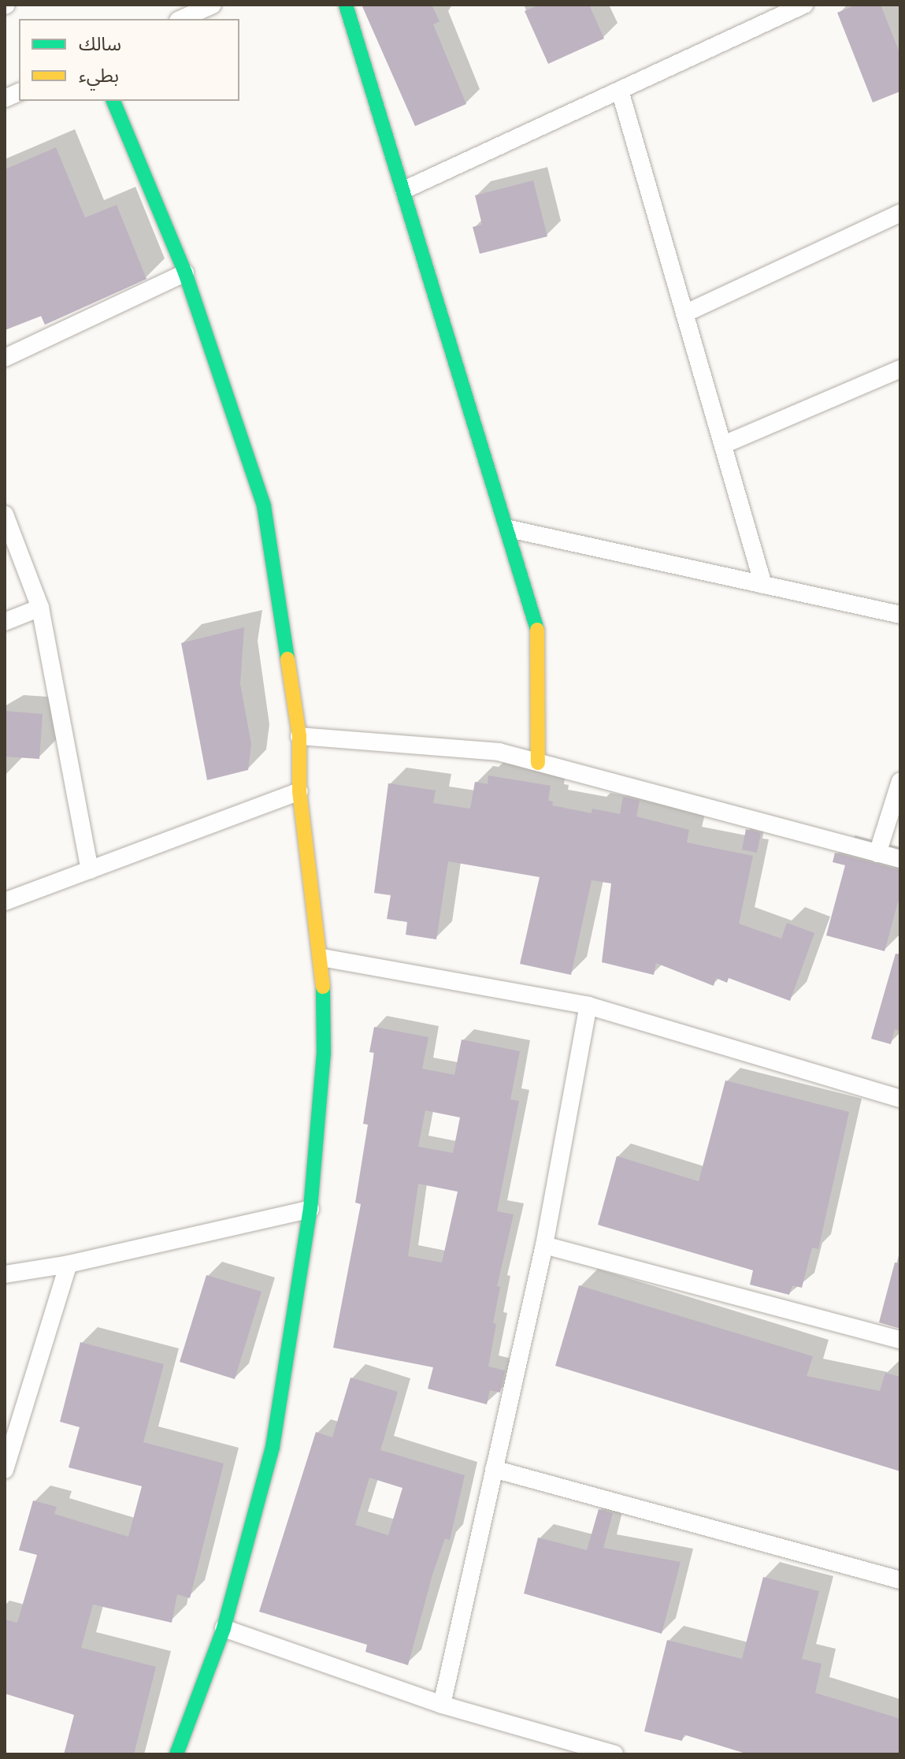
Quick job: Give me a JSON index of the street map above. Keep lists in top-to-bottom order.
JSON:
{
  "legend": ["سالك", "بطيء"]
}
